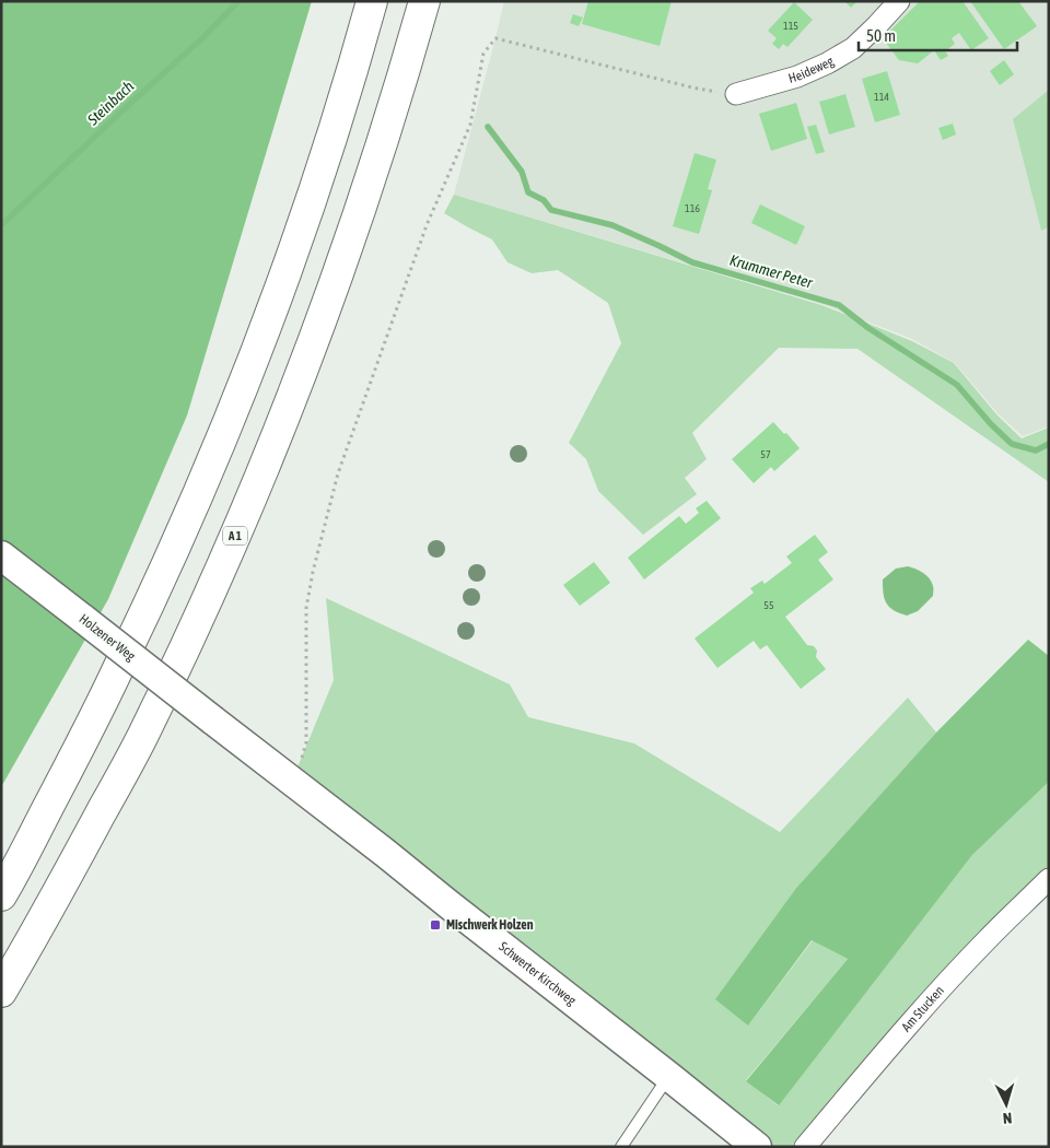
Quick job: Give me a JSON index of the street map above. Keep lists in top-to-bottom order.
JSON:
{
  "streets": {
    "highway": ["A 1"],
    "main road": ["Holzener Weg", "Schwerter Kirchweg"],
    "street": ["Heideweg", "Am Stucken"]
  },
  "crossings": [
    ["Holzener Weg", "Schwerter Kirchweg"]
  ],
  "water": ["Steinbach", "Krummer Peter"],
  "places": {
    "transit": ["Mischwerk Holzen"]
  },
  "house_numbers": [
    "115",
    "114",
    "116",
    "57",
    "55"
  ],
  "scale_bar": "50 m",
  "north": "bottom"
}
